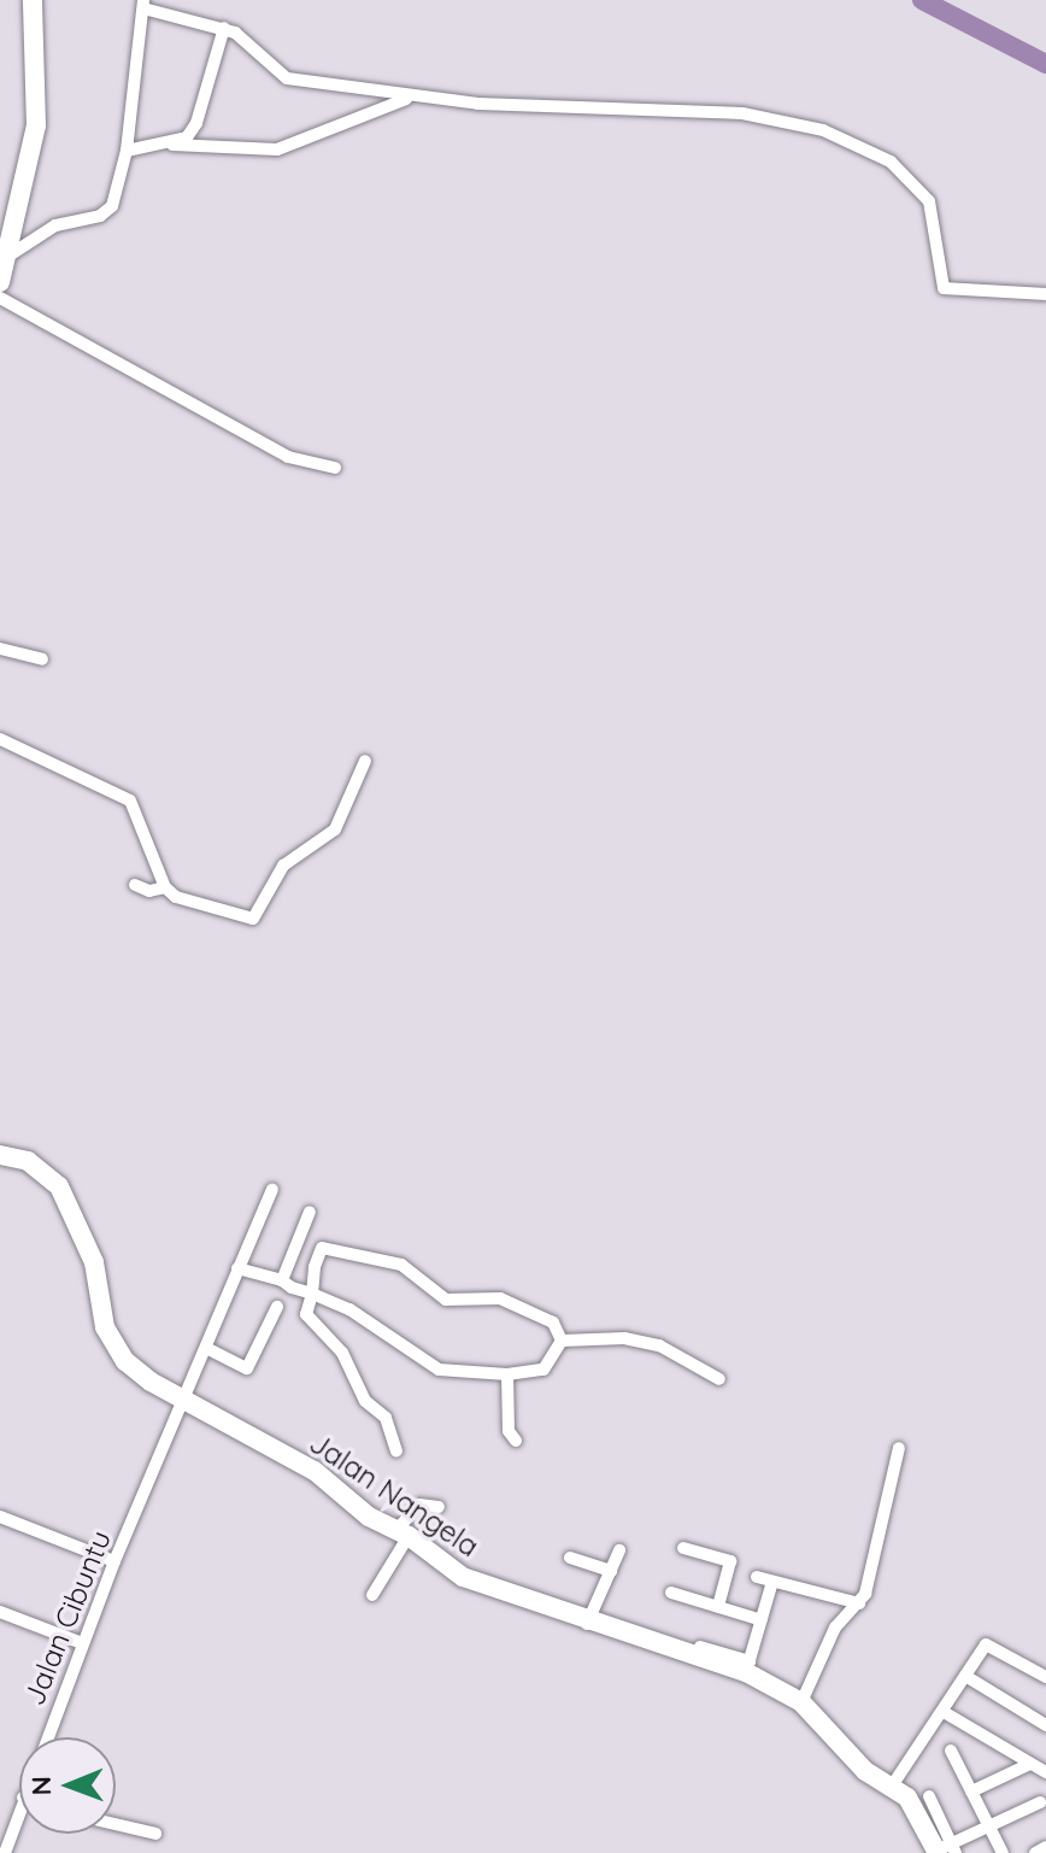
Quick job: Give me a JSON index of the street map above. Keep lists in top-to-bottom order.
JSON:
{
  "streets": {
    "main road": ["Jalan Nangela"],
    "street": ["Jalan Cibuntu"]
  },
  "crossings": [
    ["Jalan Nangela", "Jalan Cibuntu"]
  ],
  "north": "left"
}
